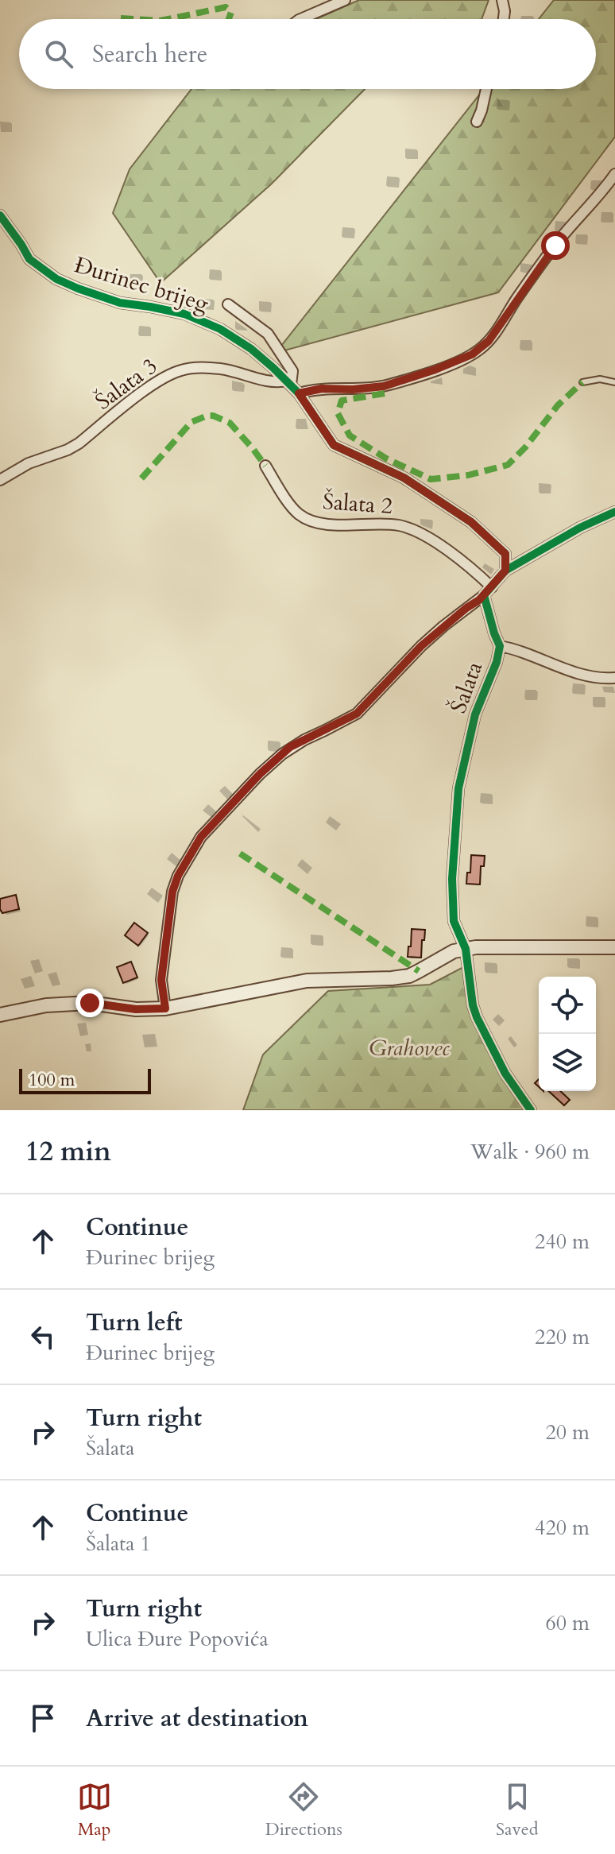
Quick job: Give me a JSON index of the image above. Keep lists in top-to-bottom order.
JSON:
{
  "streets": {
    "street": [
      "Đurinec brijeg",
      "Šalata 3",
      "Šalata 2",
      "Šalata"
    ]
  },
  "crossings": [
    ["Đurinec brijeg", "Šalata 3"],
    ["Šalata 2", "Šalata"]
  ],
  "parks": ["Grahovec"],
  "scale_bar": "100 m",
  "page": {
    "search": "Search here",
    "scale": "100 m",
    "heading": ["12 min", "Walk · 960 m"],
    "list": [
      ["Continue", "Đurinec brijeg", "240 m"],
      ["Turn left", "Đurinec brijeg", "220 m"],
      ["Turn right", "Šalata", "20 m"],
      ["Continue", "Šalata 1", "420 m"],
      ["Turn right", "Ulica Đure Popovića", "60 m"],
      "Arrive at destination"
    ],
    "nav": ["Map", "Directions", "Saved"]
  }
}
